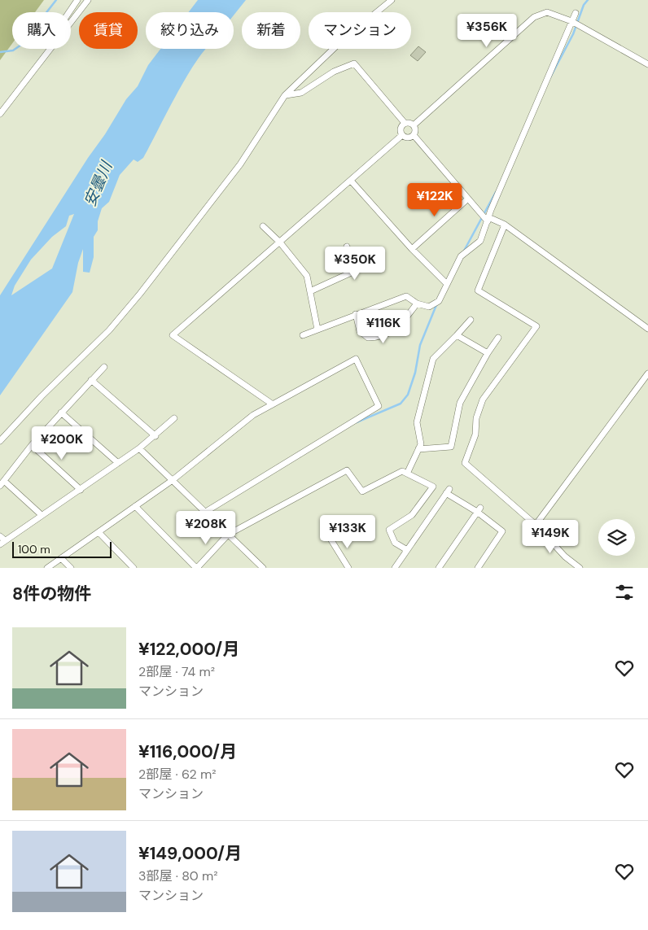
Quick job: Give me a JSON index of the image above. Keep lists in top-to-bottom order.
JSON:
{
  "water": ["安曇川"],
  "scale_bar": "100 m",
  "page": {
    "chip": [
      "購入",
      "賃貸",
      "絞り込み",
      "新着",
      "マンション"
    ],
    "price": [
      "¥356K",
      "¥122K",
      "¥350K",
      "¥116K",
      "¥200K",
      "¥208K",
      "¥133K",
      "¥149K"
    ],
    "scale": "100 m",
    "heading": "8件の物件",
    "list": [
      {
        "name": "¥122,000/月",
        "note": "2部屋 · 74 m² · マンション"
      },
      {
        "name": "¥116,000/月",
        "note": "2部屋 · 62 m² · マンション"
      },
      {
        "name": "¥149,000/月",
        "note": "3部屋 · 80 m² · マンション"
      }
    ]
  }
}
